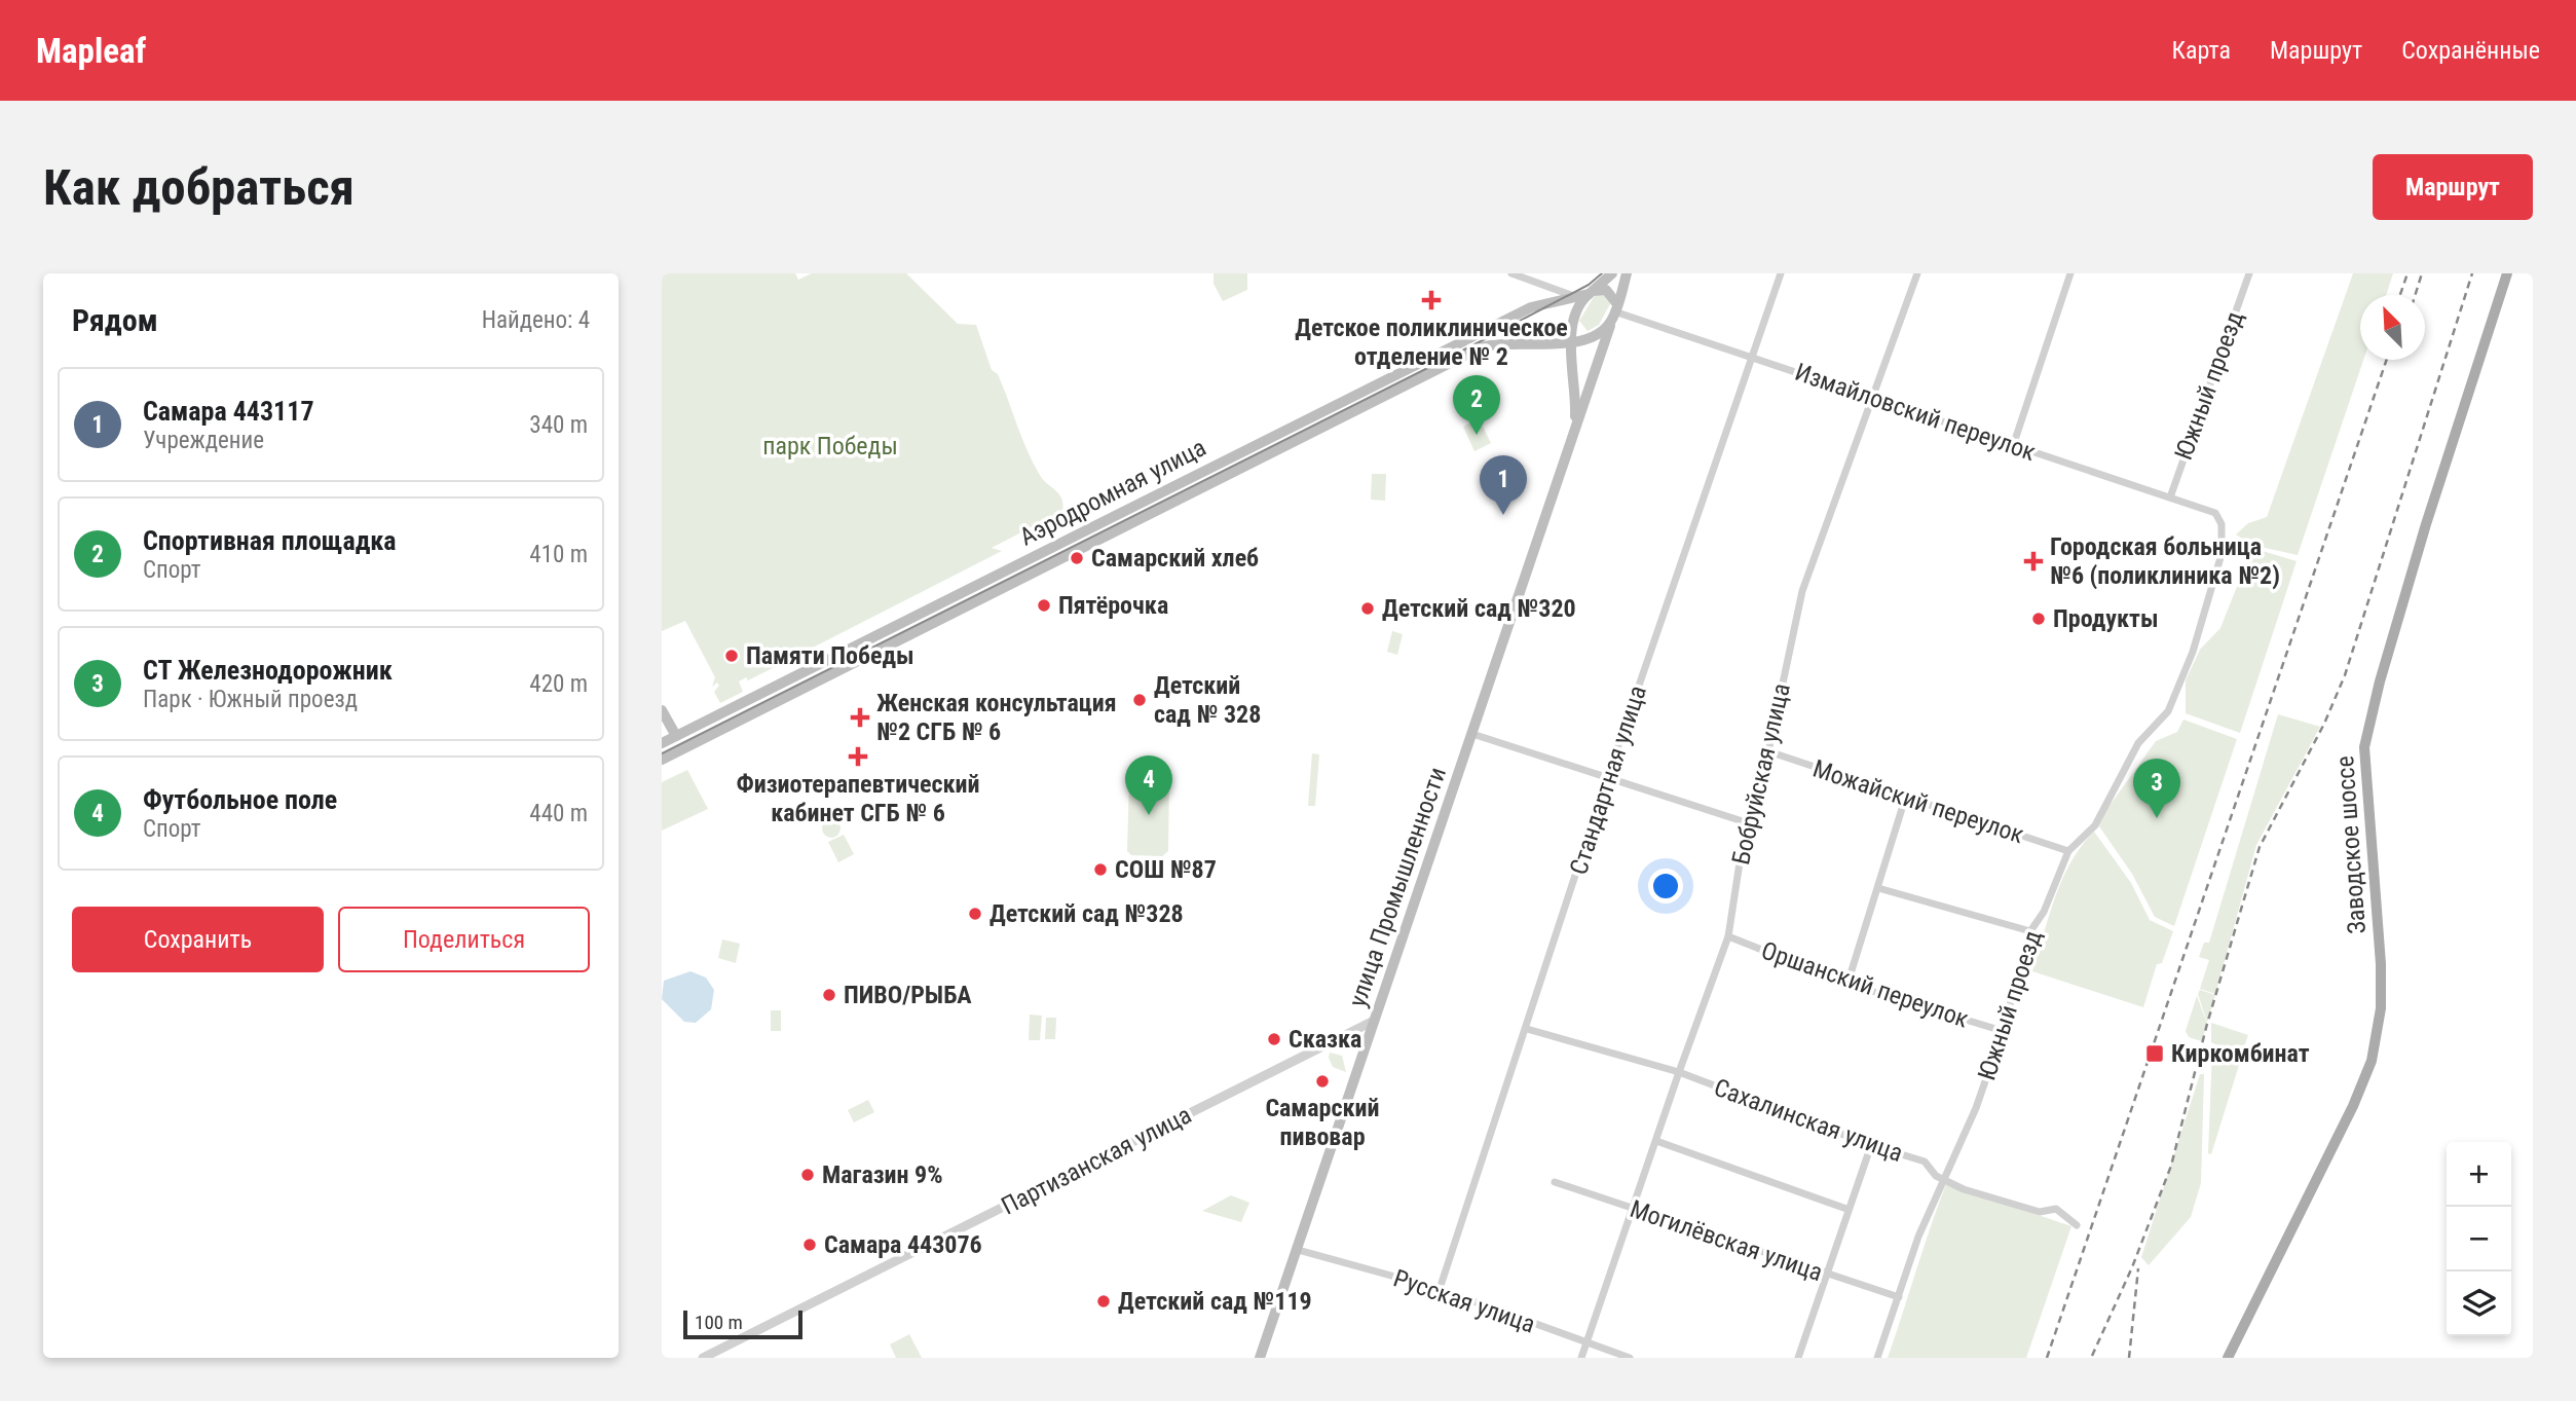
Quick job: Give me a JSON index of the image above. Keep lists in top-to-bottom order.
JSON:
{
  "streets": {
    "main road": ["Аэродромная улица", "Заводское шоссе", "улица Промышленности"],
    "street": [
      "Южный проезд",
      "Измайловский переулок",
      "Бобруйская улица",
      "Стандартная улица",
      "Можайский переулок",
      "Оршанский переулок",
      "Сахалинская улица",
      "Партизанская улица",
      "Могилёвская улица",
      "Русская улица"
    ]
  },
  "crossings": [
    ["Южный проезд", "Измайловский переулок"],
    ["Южный проезд", "Можайский переулок"],
    ["Южный проезд", "Оршанский переулок"],
    ["Южный проезд", "Сахалинская улица"],
    ["Южный проезд", "Могилёвская улица"],
    ["Измайловский переулок", "Аэродромная улица"],
    ["Измайловский переулок", "Бобруйская улица"],
    ["Измайловский переулок", "Стандартная улица"],
    ["Измайловский переулок", "улица Промышленности"],
    ["Аэродромная улица", "улица Промышленности"],
    ["Бобруйская улица", "Можайский переулок"],
    ["Бобруйская улица", "Оршанский переулок"],
    ["Бобруйская улица", "Сахалинская улица"],
    ["Бобруйская улица", "Могилёвская улица"],
    ["Бобруйская улица", "Русская улица"],
    ["Стандартная улица", "Сахалинская улица"],
    ["Стандартная улица", "Русская улица"],
    ["улица Промышленности", "Партизанская улица"],
    ["улица Промышленности", "Русская улица"]
  ],
  "parks": ["парк Победы"],
  "places": {
    "health": [
      "Детское поликлиническое отделение № 2",
      "Городская больница №6 (поликлиника №2)",
      "Женская консультация №2 СГБ № 6",
      "Физиотерапевтический кабинет СГБ № 6"
    ],
    "other": [
      "Самарский хлеб",
      "Пятёрочка",
      "Детский сад №320",
      "Продукты",
      "Памяти Победы",
      "Детский сад № 328",
      "СОШ №87",
      "Детский сад №328",
      "ПИВО/РЫБА",
      "Сказка",
      "Самарский пивовар",
      "Магазин 9%",
      "Самара 443076",
      "Детский сад №119"
    ],
    "transit": ["Киркомбинат"]
  },
  "scale_bar": "100 m",
  "north": "top left",
  "page": {
    "header": "Mapleaf",
    "nav": ["Карта", "Маршрут", "Сохранённые"],
    "buttons": [
      "Маршрут",
      ["Сохранить", "Поделиться"]
    ],
    "title": "Как добраться",
    "heading": ["Рядом", "Найдено: 4"],
    "list": [
      {
        "mark": "1",
        "name": "Самара 443117",
        "note": "Учреждение",
        "value": "340 m"
      },
      {
        "mark": "2",
        "name": "Спортивная площадка",
        "note": "Спорт",
        "value": "410 m"
      },
      {
        "mark": "3",
        "name": "СТ Железнодорожник",
        "note": "Парк · Южный проезд",
        "value": "420 m"
      },
      {
        "mark": "4",
        "name": "Футбольное поле",
        "note": "Спорт",
        "value": "440 m"
      }
    ],
    "pins": [
      "2",
      "1",
      "4",
      "3"
    ],
    "map_buttons": ["+", "−"],
    "scale": "100 m"
  }
}
